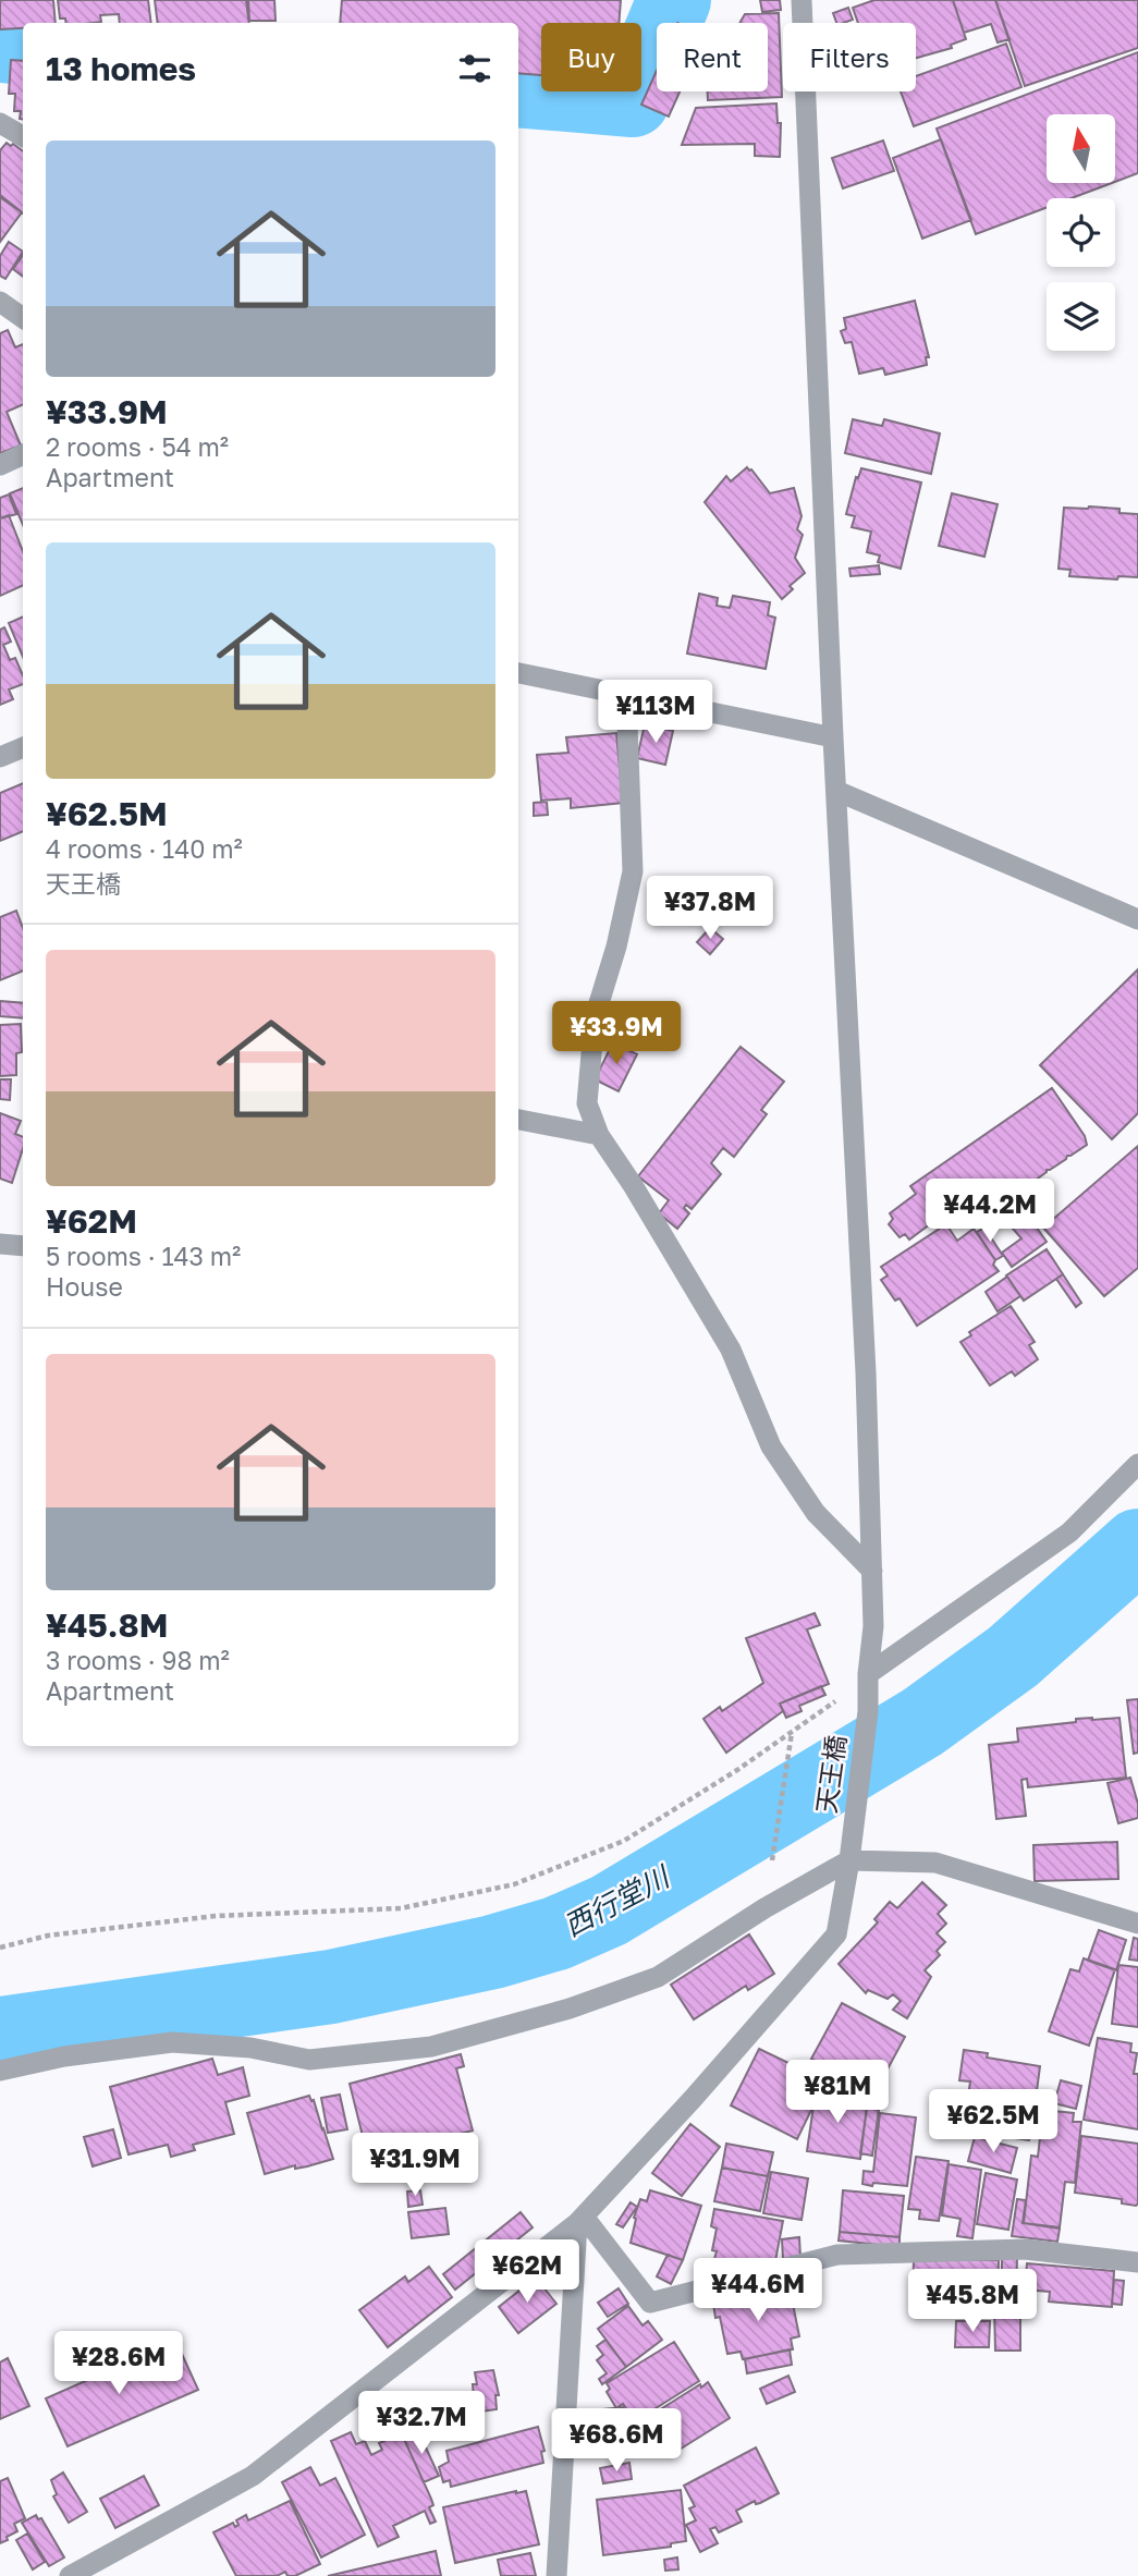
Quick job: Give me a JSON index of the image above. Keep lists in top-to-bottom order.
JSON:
{
  "streets": {
    "street": ["天王橋"]
  },
  "water": ["西行堂川"],
  "north": "top",
  "page": {
    "chip": ["Buy", "Rent", "Filters"],
    "heading": "13 homes",
    "list": [
      {
        "name": "¥33.9M",
        "note": "2 rooms · 54 m² · Apartment"
      },
      {
        "name": "¥62.5M",
        "note": "4 rooms · 140 m² · 天王橋"
      },
      {
        "name": "¥62M",
        "note": "5 rooms · 143 m² · House"
      },
      {
        "name": "¥45.8M",
        "note": "3 rooms · 98 m² · Apartment"
      }
    ],
    "price": [
      "¥113M",
      "¥37.8M",
      "¥33.9M",
      "¥44.2M",
      "¥81M",
      "¥62.5M",
      "¥31.9M",
      "¥62M",
      "¥44.6M",
      "¥45.8M",
      "¥28.6M",
      "¥32.7M",
      "¥68.6M"
    ]
  }
}
